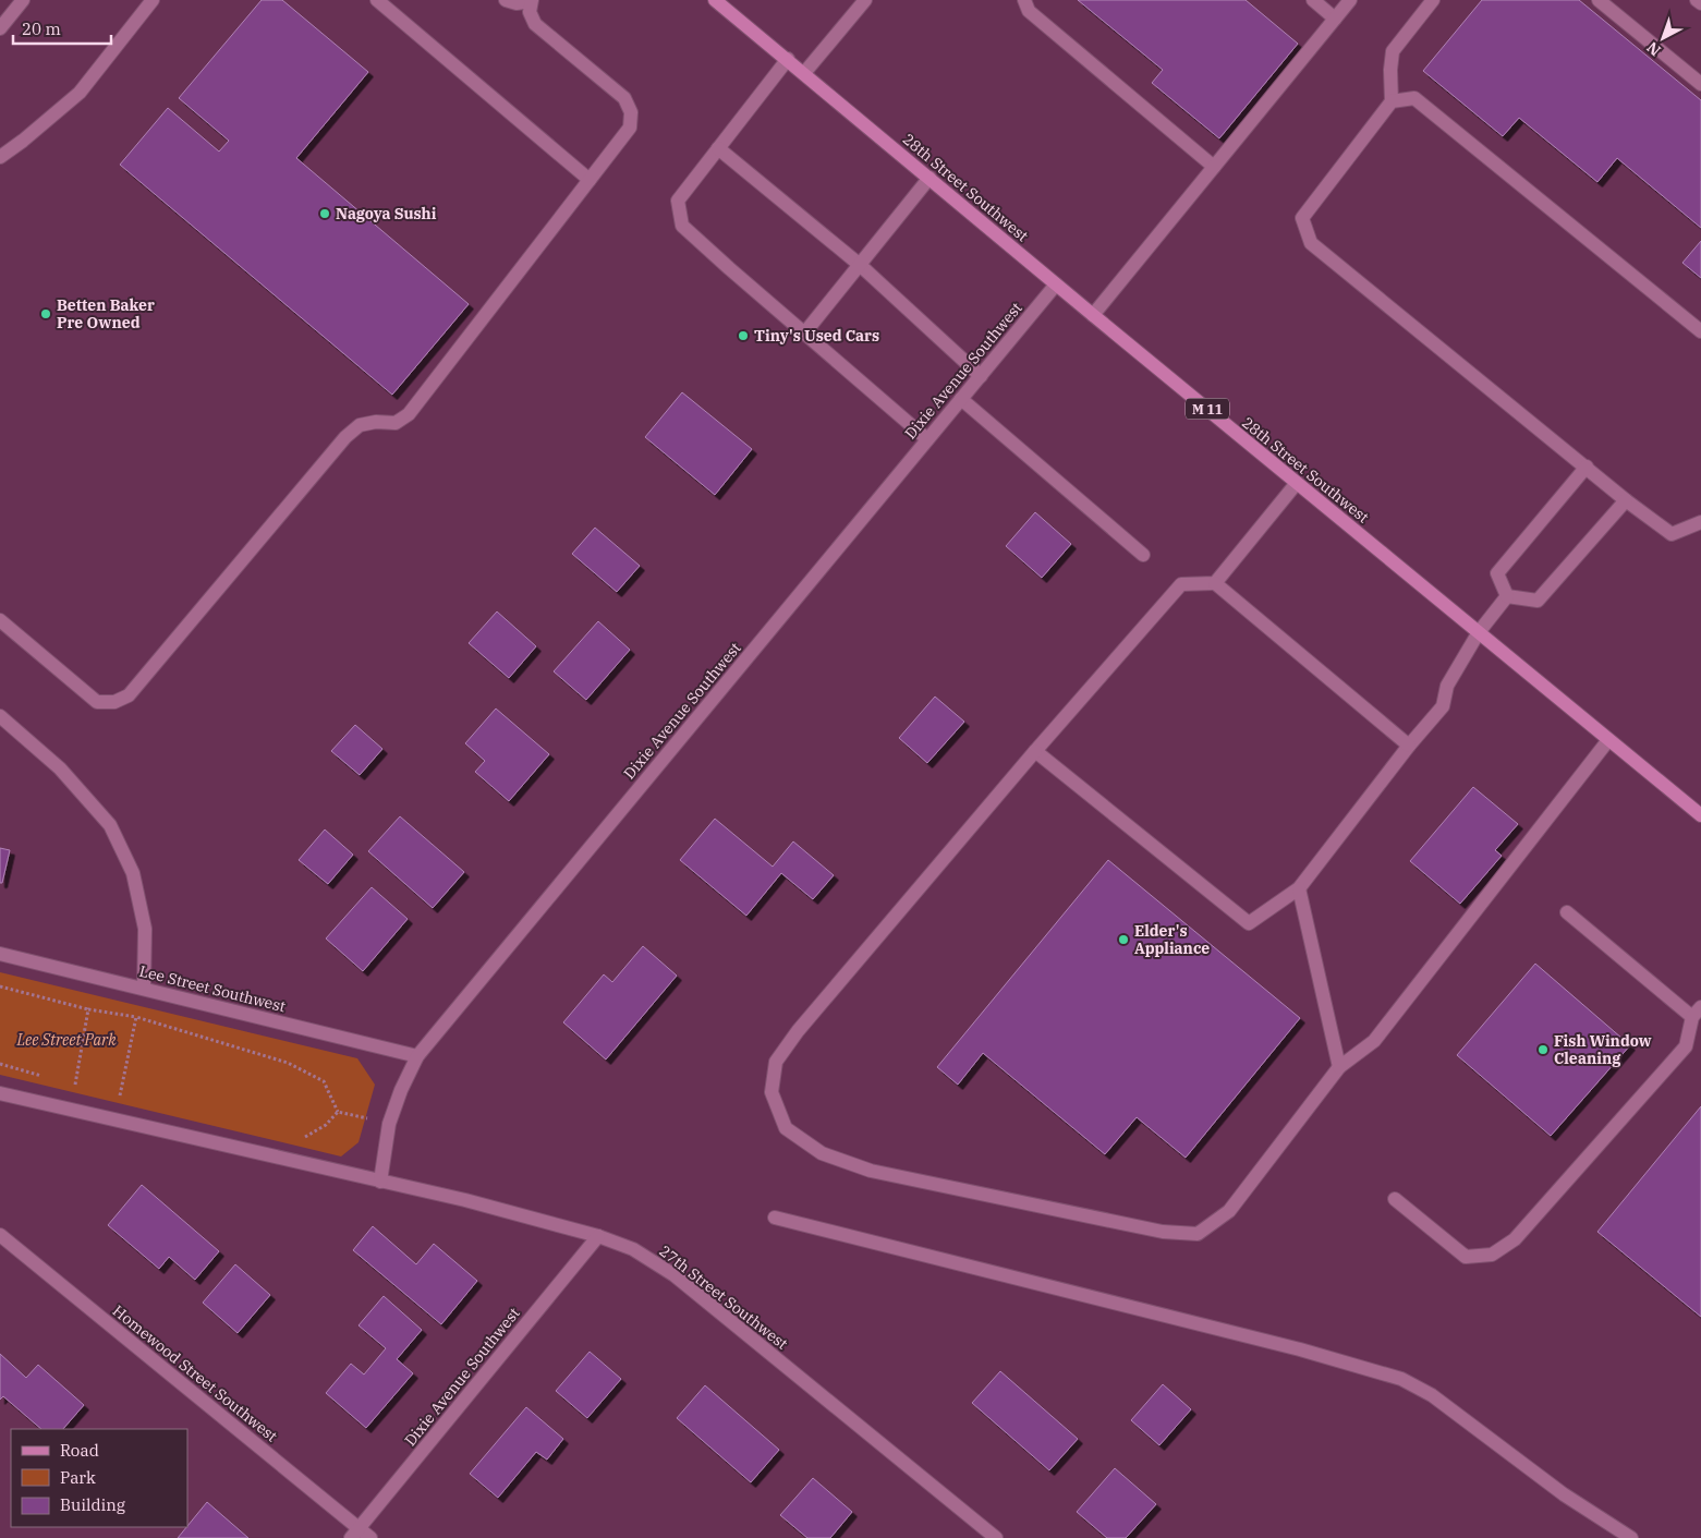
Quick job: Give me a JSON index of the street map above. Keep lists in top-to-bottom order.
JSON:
{
  "streets": {
    "main road": ["28th Street Southwest", "M 11"],
    "street": [
      "Dixie Avenue Southwest",
      "Lee Street Southwest",
      "27th Street Southwest",
      "Homewood Street Southwest"
    ]
  },
  "crossings": [
    ["28th Street Southwest", "Dixie Avenue Southwest"],
    ["Dixie Avenue Southwest", "Lee Street Southwest"],
    ["Dixie Avenue Southwest", "27th Street Southwest"],
    ["Dixie Avenue Southwest", "Homewood Street Southwest"]
  ],
  "parks": ["Lee Street Park"],
  "places": [
    "Nagoya Sushi",
    "Betten Baker Pre Owned",
    "Tiny's Used Cars",
    "Elder's Appliance",
    "Fish Window Cleaning"
  ],
  "legend": ["Road", "Park", "Building"],
  "scale_bar": "20 m",
  "north": "bottom left"
}
